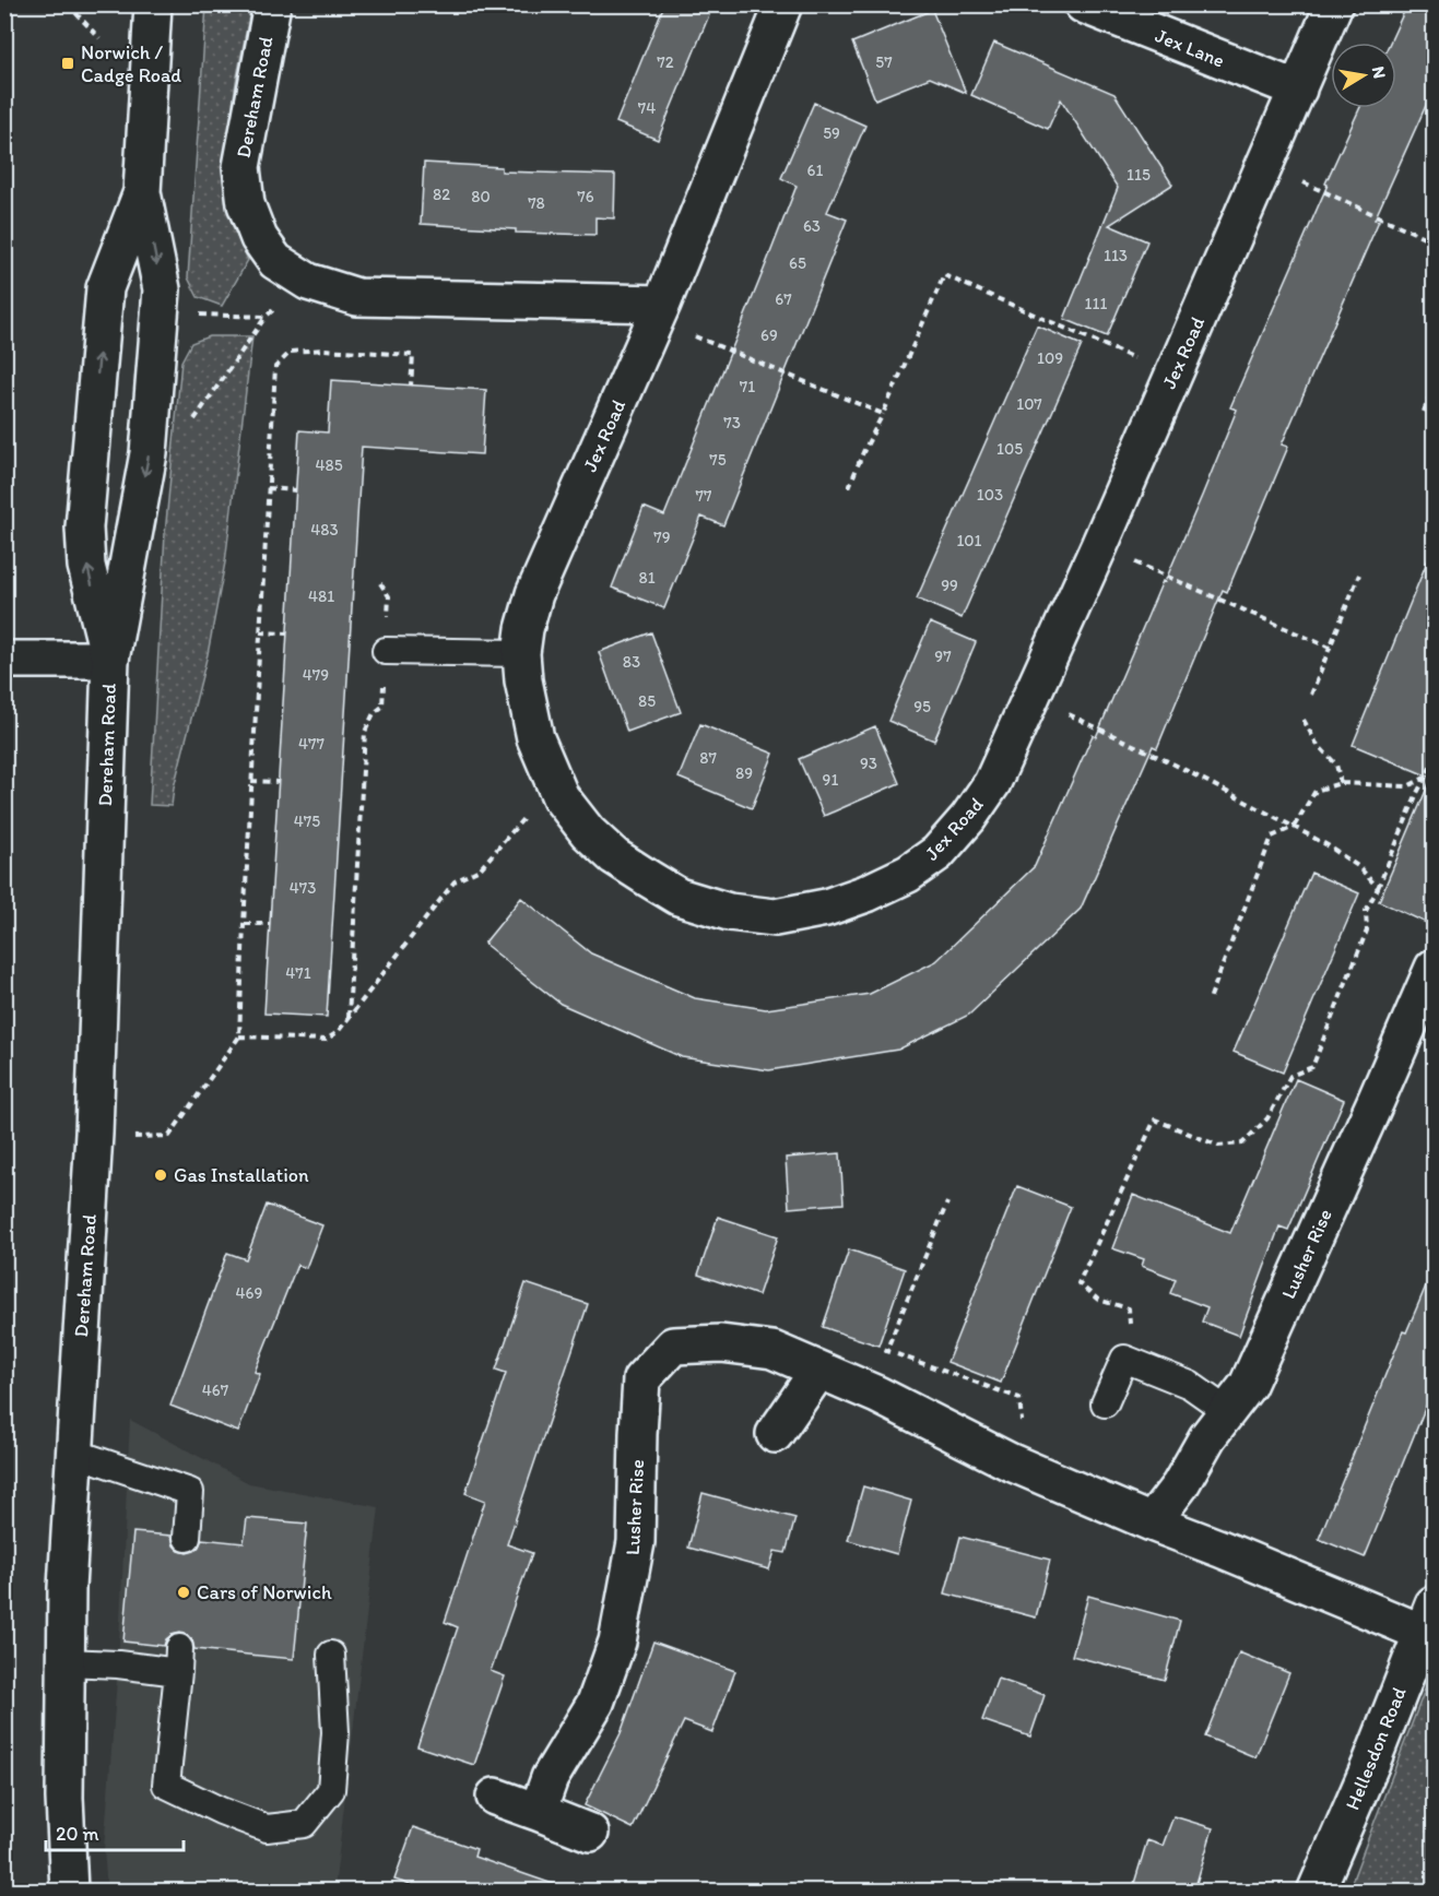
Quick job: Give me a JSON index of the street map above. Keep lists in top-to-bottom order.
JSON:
{
  "streets": {
    "main road": [
      "Jex Lane",
      "Dereham Road",
      "Jex Road",
      "Lusher Rise",
      "Hellesdon Road"
    ]
  },
  "crossings": [
    ["Jex Lane", "Jex Road"],
    ["Lusher Rise", "Hellesdon Road"]
  ],
  "places": {
    "transit": ["Norwich / Cadge Road"],
    "other": ["Gas Installation", "Cars of Norwich"]
  },
  "house_numbers": [
    "72",
    "57",
    "74",
    "59",
    "61",
    "115",
    "82",
    "80",
    "76",
    "78",
    "63",
    "113",
    "65",
    "67",
    "111",
    "69",
    "109",
    "71",
    "107",
    "73",
    "105",
    "75",
    "485",
    "103",
    "77",
    "483",
    "79",
    "101",
    "81",
    "99",
    "481",
    "97",
    "83",
    "479",
    "85",
    "95",
    "477",
    "87",
    "93",
    "89",
    "91",
    "475",
    "473",
    "471",
    "469",
    "467"
  ],
  "scale_bar": "20 m",
  "north": "right"
}
